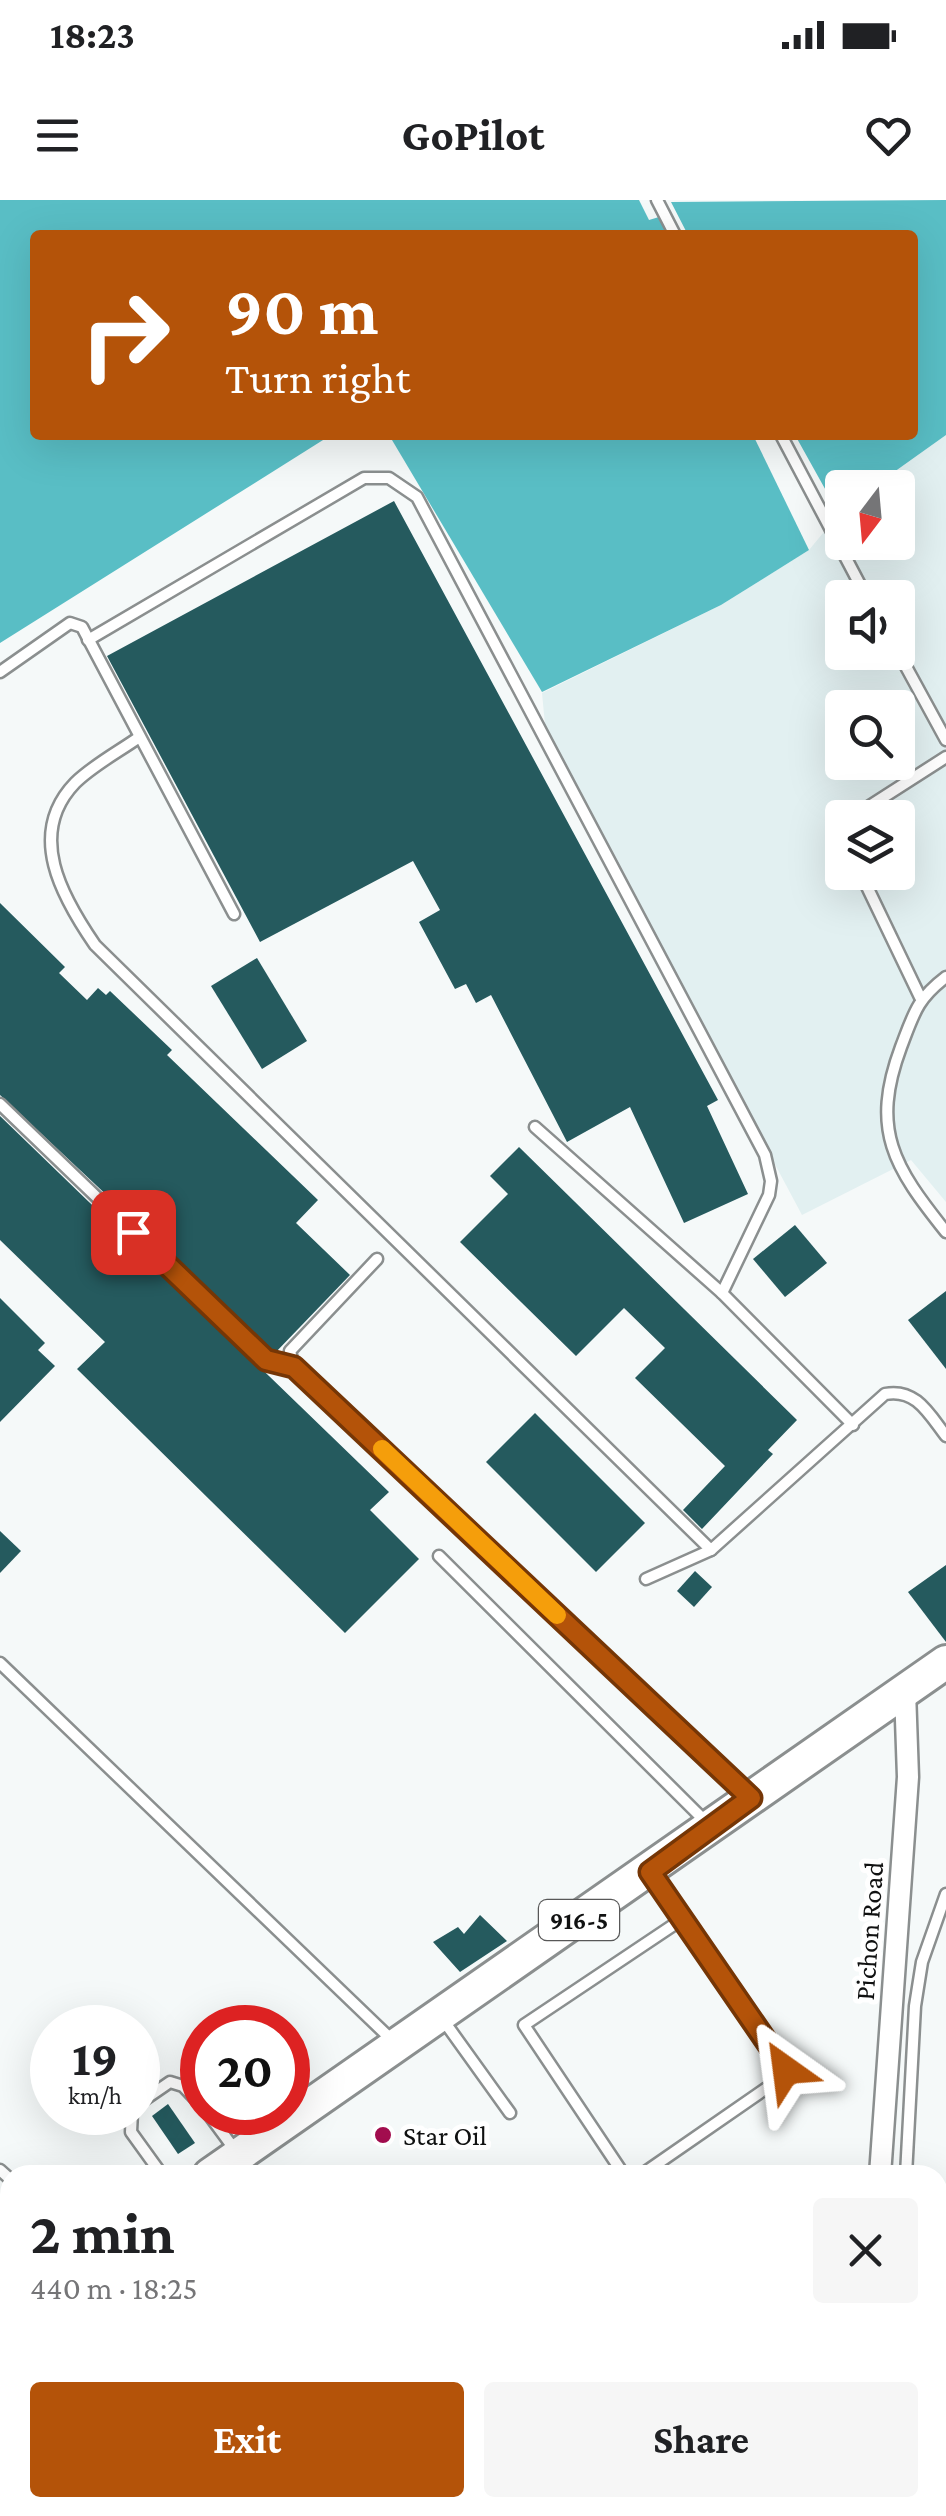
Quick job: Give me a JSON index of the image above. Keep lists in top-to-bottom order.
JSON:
{
  "streets": {
    "main road": ["916-5"],
    "street": ["Pichon Road"]
  },
  "crossings": [
    ["916-5", "Pichon Road"]
  ],
  "places": ["Star Oil"],
  "north": "bottom",
  "page": {
    "status": "18:23",
    "header": "GoPilot",
    "turn": ["90 m", "Turn right"],
    "speed": "19 km/h",
    "limit": "20",
    "heading": ["2 min", "440 m · 18:25"],
    "buttons": ["Exit", "Share"]
  }
}
